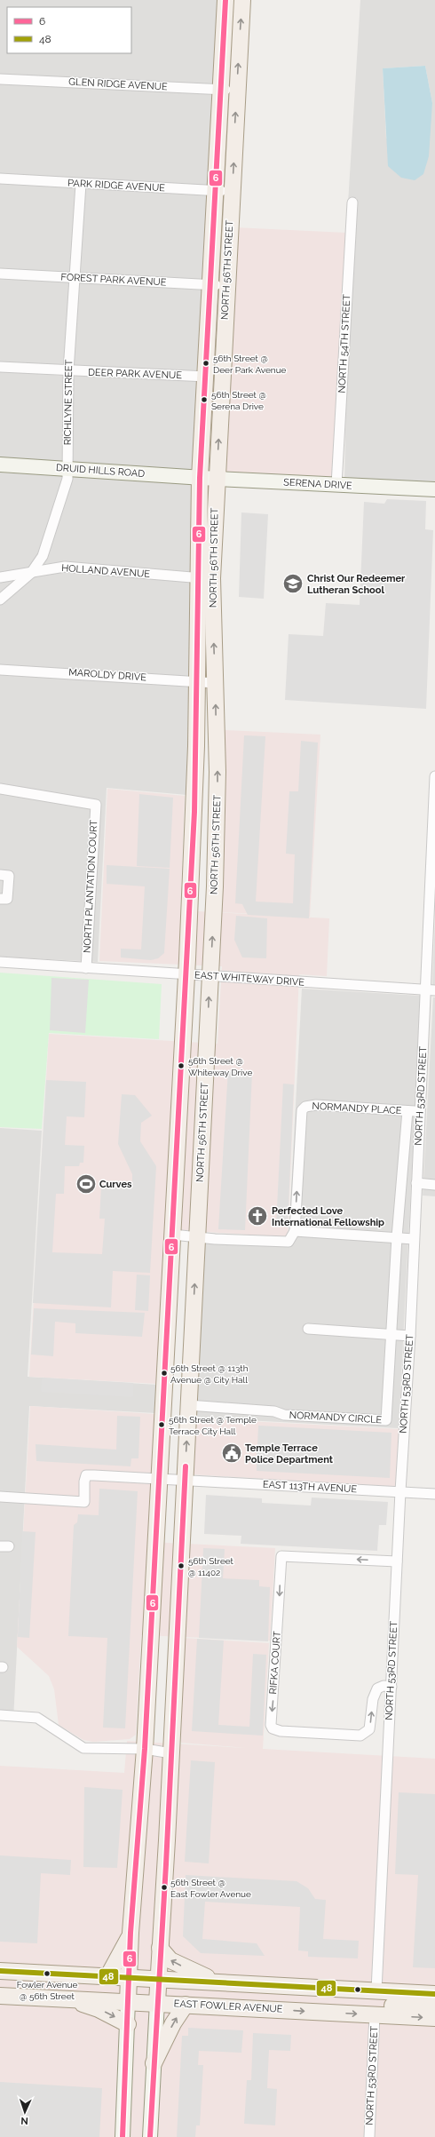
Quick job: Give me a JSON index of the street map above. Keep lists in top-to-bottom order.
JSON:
{
  "streets": {
    "main road": ["NORTH 56TH STREET", "EAST FOWLER AVENUE"],
    "street": [
      "GLEN RIDGE AVENUE",
      "PARK RIDGE AVENUE",
      "FOREST PARK AVENUE",
      "NORTH 54TH STREET",
      "DEER PARK AVENUE",
      "RICHLYNE STREET",
      "DRUID HILLS ROAD",
      "SERENA DRIVE",
      "HOLLAND AVENUE",
      "MAROLDY DRIVE",
      "NORTH PLANTATION COURT",
      "EAST WHITEWAY DRIVE",
      "NORTH 53RD STREET",
      "NORMANDY PLACE",
      "NORMANDY CIRCLE",
      "EAST 113TH AVENUE",
      "RIFKA COURT"
    ]
  },
  "crossings": [
    ["GLEN RIDGE AVENUE", "NORTH 56TH STREET"],
    ["PARK RIDGE AVENUE", "NORTH 56TH STREET"],
    ["PARK RIDGE AVENUE", "RICHLYNE STREET"],
    ["NORTH 56TH STREET", "FOREST PARK AVENUE"],
    ["NORTH 56TH STREET", "DEER PARK AVENUE"],
    ["NORTH 56TH STREET", "DRUID HILLS ROAD"],
    ["NORTH 56TH STREET", "SERENA DRIVE"],
    ["NORTH 56TH STREET", "HOLLAND AVENUE"],
    ["NORTH 56TH STREET", "MAROLDY DRIVE"],
    ["NORTH 56TH STREET", "EAST WHITEWAY DRIVE"],
    ["NORTH 56TH STREET", "NORMANDY CIRCLE"],
    ["NORTH 56TH STREET", "EAST 113TH AVENUE"],
    ["NORTH 56TH STREET", "EAST FOWLER AVENUE"],
    ["FOREST PARK AVENUE", "RICHLYNE STREET"],
    ["NORTH 54TH STREET", "SERENA DRIVE"],
    ["DEER PARK AVENUE", "RICHLYNE STREET"],
    ["RICHLYNE STREET", "DRUID HILLS ROAD"],
    ["RICHLYNE STREET", "HOLLAND AVENUE"],
    ["DRUID HILLS ROAD", "SERENA DRIVE"],
    ["NORTH PLANTATION COURT", "EAST WHITEWAY DRIVE"],
    ["EAST WHITEWAY DRIVE", "NORTH 53RD STREET"],
    ["NORTH 53RD STREET", "EAST 113TH AVENUE"],
    ["NORTH 53RD STREET", "RIFKA COURT"],
    ["NORTH 53RD STREET", "EAST FOWLER AVENUE"],
    ["NORMANDY PLACE", "NORMANDY CIRCLE"]
  ],
  "places": {
    "other": [
      "56th Street @ Deer Park Avenue",
      "56th Street @ Serena Drive",
      "56th Street @ Whiteway Drive",
      "56th Street @ 113th Avenue @ City Hall",
      "56th Street @ Temple Terrace City Hall",
      "56th Street @ 11402",
      "56th Street @ East Fowler Avenue",
      "Fowler Avenue @ 56th Street"
    ],
    "school or university": ["Christ Our Redeemer Lutheran School"],
    "sports": ["Curves"],
    "church": ["Perfected Love International Fellowship"],
    "public building": ["Temple Terrace Police Department"]
  },
  "lines": ["transit line 6", "transit line 48"],
  "legend": ["6", "48"],
  "north": "bottom"
}
